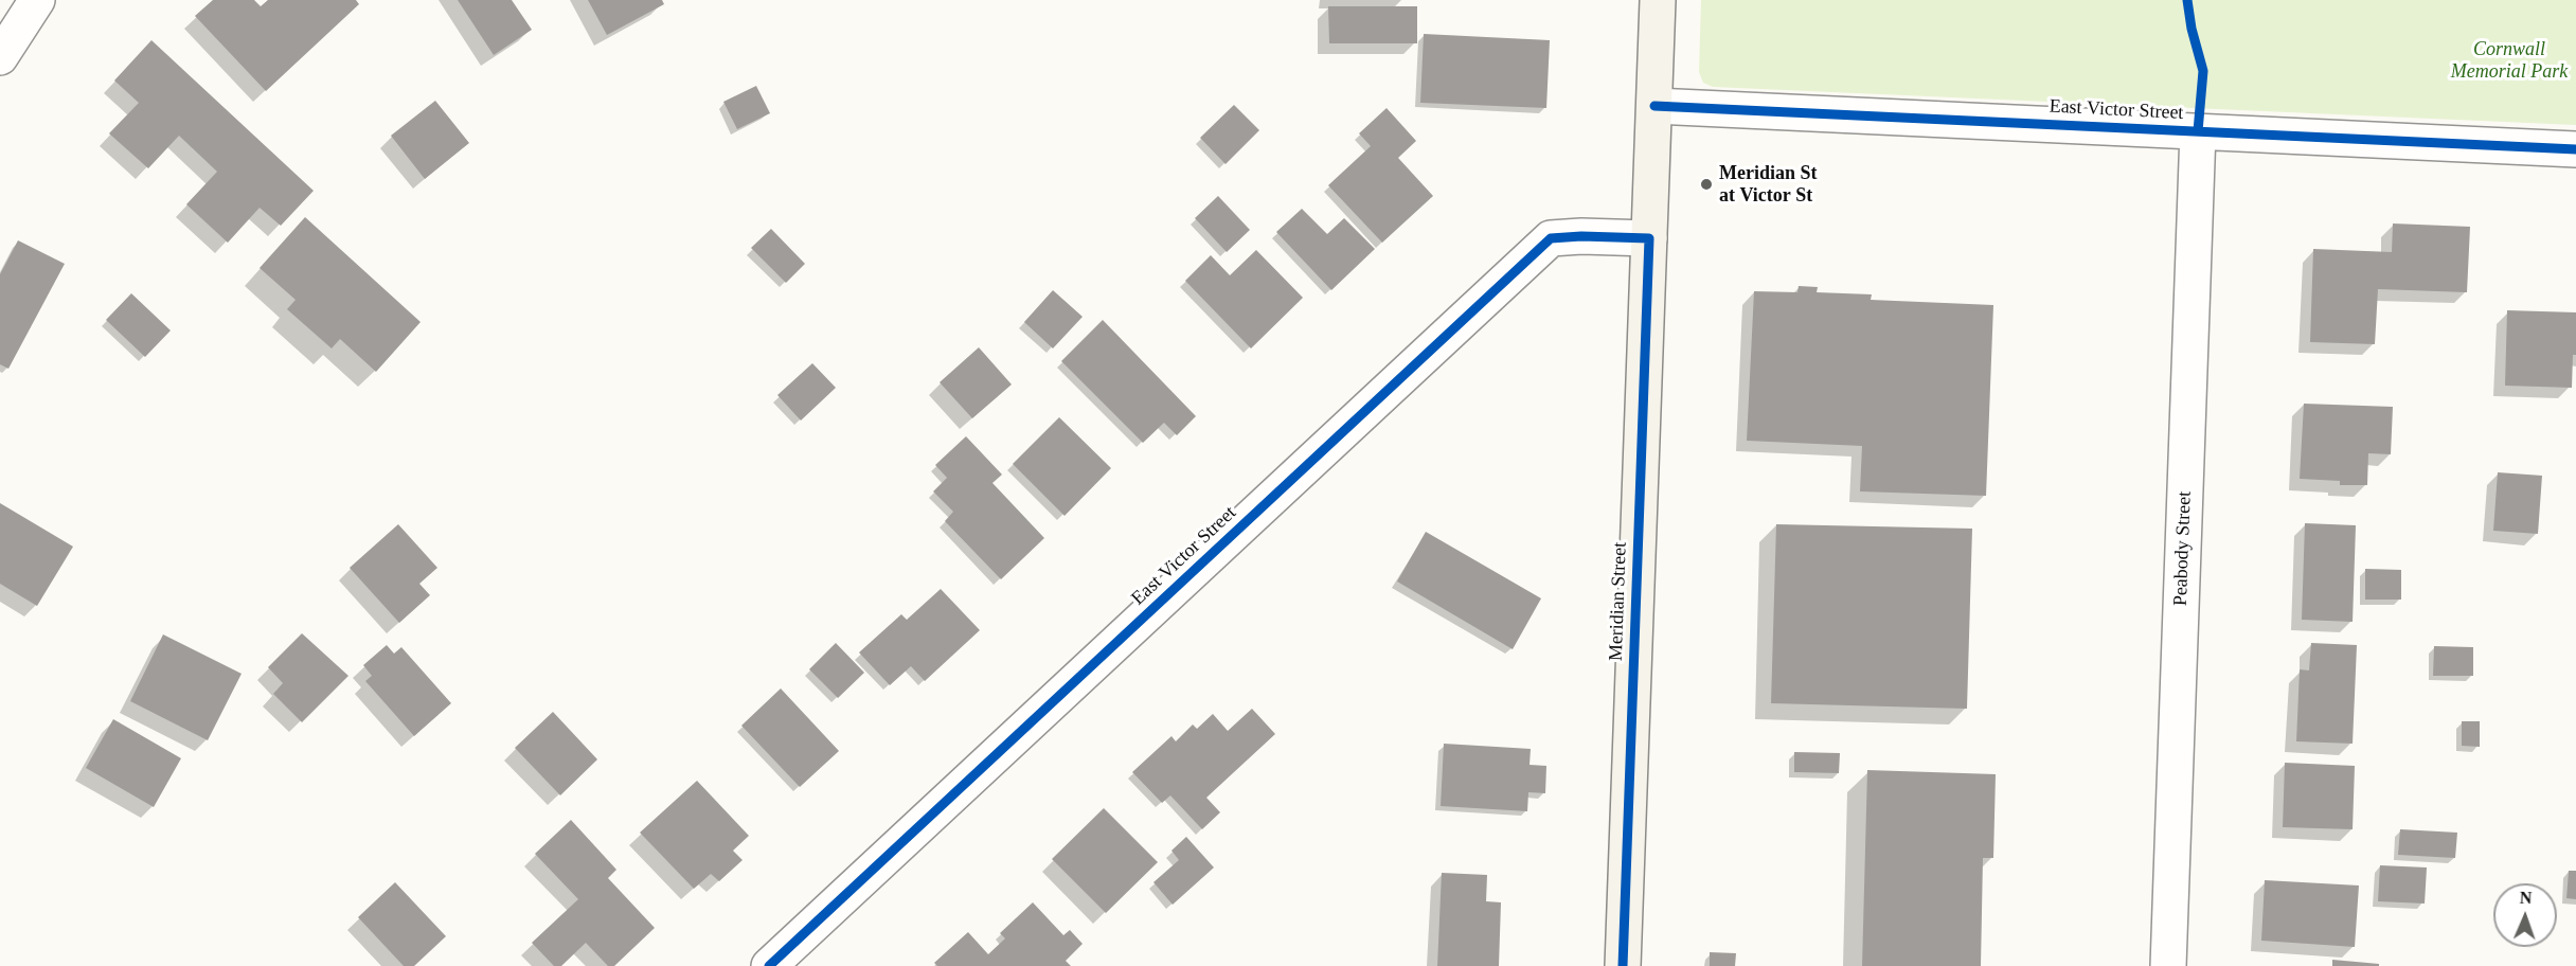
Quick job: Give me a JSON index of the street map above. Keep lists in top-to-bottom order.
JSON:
{
  "streets": {
    "main road": ["Meridian Street"],
    "street": ["East Victor Street", "Peabody Street"]
  },
  "crossings": [
    ["East Victor Street", "Peabody Street"],
    ["East Victor Street", "Meridian Street"]
  ],
  "parks": ["Cornwall Memorial Park"],
  "places": ["Meridian St at Victor St"],
  "north": "top"
}
